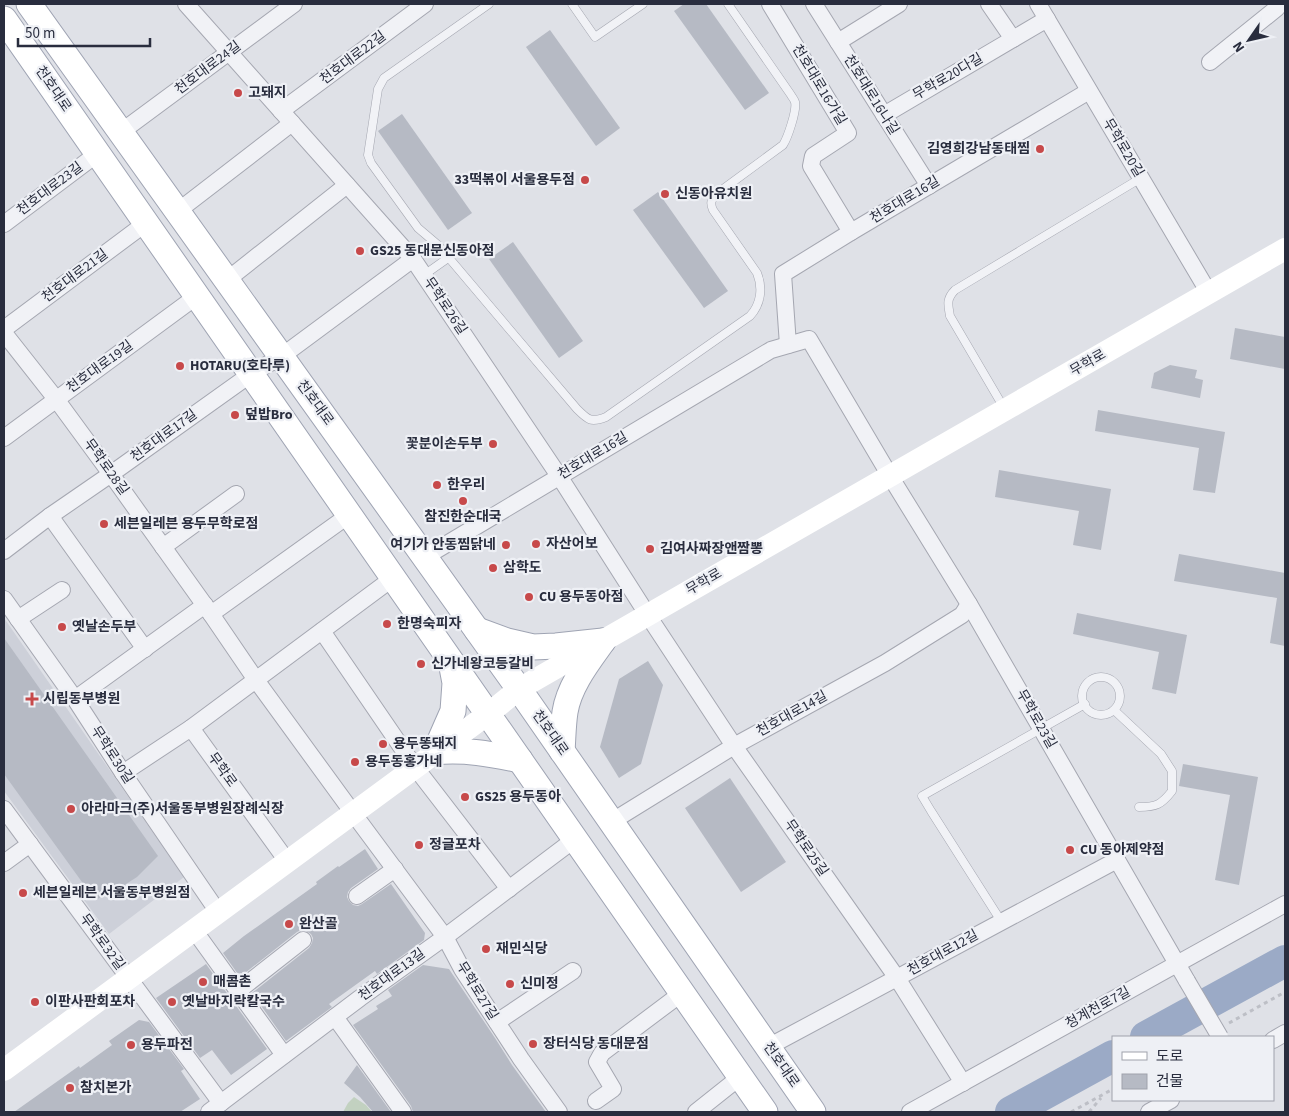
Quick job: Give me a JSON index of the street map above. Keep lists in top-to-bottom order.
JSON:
{
  "streets": {
    "main road": ["천호대로", "무학로"],
    "street": [
      "천호대로22길",
      "천호대로24길",
      "무학로20다길",
      "천호대로16가길",
      "천호대로16나길",
      "무학로20길",
      "천호대로23길",
      "천호대로16길",
      "천호대로21길",
      "무학로26길",
      "천호대로19길",
      "천호대로17길",
      "무학로28길",
      "천호대로14길",
      "무학로23길",
      "무학로30길",
      "무학로25길",
      "무학로32길",
      "천호대로12길",
      "천호대로13길",
      "무학로27길",
      "청계천로7길"
    ]
  },
  "crossings": [
    ["천호대로22길", "천호대로"],
    ["천호대로22길", "무학로26길"],
    ["천호대로24길", "천호대로"],
    ["천호대로24길", "무학로26길"],
    ["무학로20다길", "천호대로16나길"],
    ["무학로20다길", "무학로20길"],
    ["천호대로16가길", "천호대로16길"],
    ["천호대로", "천호대로23길"],
    ["천호대로", "천호대로16길"],
    ["천호대로", "천호대로21길"],
    ["천호대로", "무학로"],
    ["천호대로", "천호대로19길"],
    ["천호대로", "천호대로17길"],
    ["천호대로", "천호대로14길"],
    ["천호대로", "천호대로12길"],
    ["천호대로", "천호대로13길"],
    ["천호대로16나길", "천호대로16길"],
    ["무학로20길", "천호대로16길"],
    ["무학로20길", "무학로"],
    ["천호대로16길", "무학로26길"],
    ["천호대로16길", "무학로"],
    ["천호대로16길", "무학로23길"],
    ["무학로26길", "무학로"],
    ["무학로26길", "무학로25길"],
    ["무학로", "무학로28길"],
    ["무학로", "무학로23길"],
    ["무학로", "무학로30길"],
    ["무학로", "무학로25길"],
    ["무학로", "무학로32길"],
    ["무학로", "무학로27길"],
    ["천호대로19길", "무학로28길"],
    ["천호대로17길", "무학로28길"],
    ["무학로28길", "무학로27길"],
    ["천호대로14길", "무학로23길"],
    ["천호대로14길", "무학로25길"],
    ["무학로23길", "천호대로12길"],
    ["무학로23길", "청계천로7길"],
    ["무학로25길", "천호대로12길"],
    ["무학로25길", "청계천로7길"],
    ["천호대로13길", "무학로27길"]
  ],
  "places": {
    "other": [
      "고돼지",
      "김영희강남동태찜",
      "33떡볶이 서울용두점",
      "신동아유치원",
      "GS25 동대문신동아점",
      "HOTARU(호타루)",
      "덮밥Bro",
      "꽃분이손두부",
      "한우리",
      "참진한순대국",
      "세븐일레븐 용두무학로점",
      "자산어보",
      "여기가 안동찜닭네",
      "김여사짜장앤짬뽕",
      "삼학도",
      "CU 용두동아점",
      "한명숙피자",
      "옛날손두부",
      "신가네왕코등갈비",
      "용두똥돼지",
      "용두동홍가네",
      "GS25 용두동아",
      "아라마크(주)서울동부병원장례식장",
      "정글포차",
      "CU 동아제약점",
      "세븐일레븐 서울동부병원점",
      "완산골",
      "재민식당",
      "매콤촌",
      "신미정",
      "이판사판회포차",
      "옛날바지락칼국수",
      "장터식당 동대문점",
      "용두파전",
      "참치본가"
    ],
    "health": ["시립동부병원"]
  },
  "legend": ["도로", "건물"],
  "scale_bar": "50 m",
  "north": "bottom left"
}
